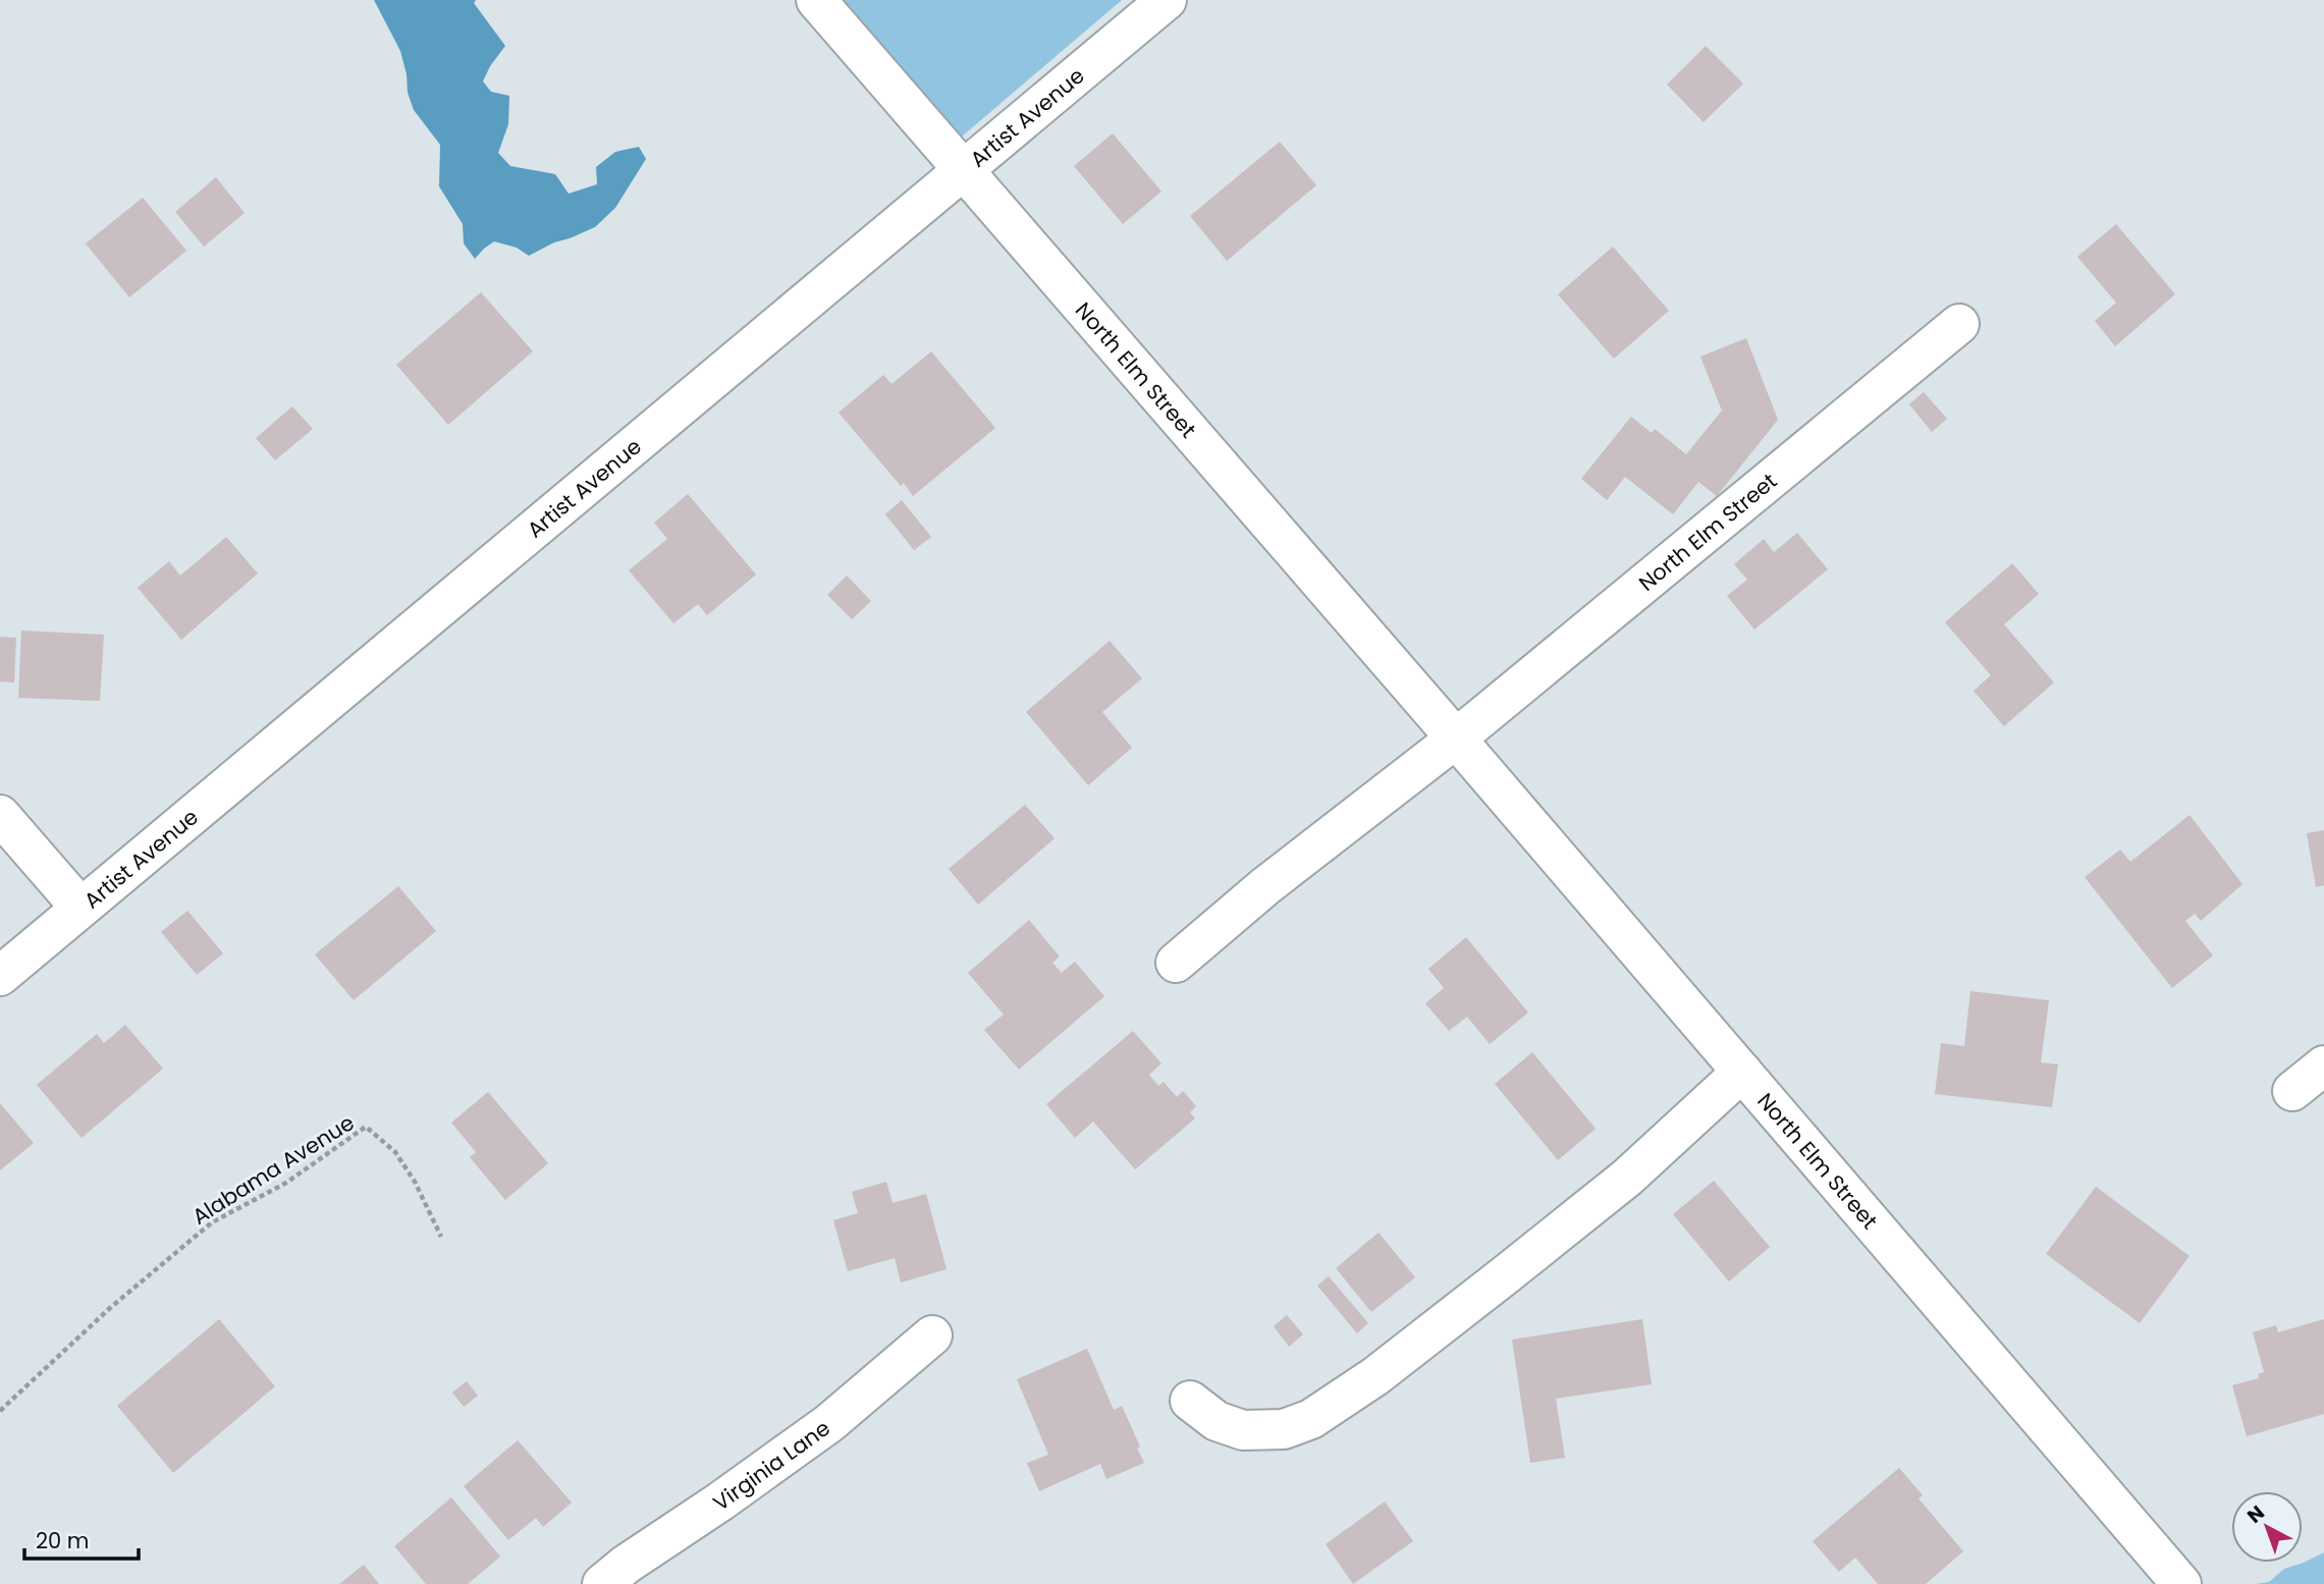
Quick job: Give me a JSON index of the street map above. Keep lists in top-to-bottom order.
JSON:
{
  "streets": {
    "street": ["Artist Avenue", "North Elm Street", "Virginia Lane"],
    "path": ["Alabama Avenue"]
  },
  "crossings": [
    ["Artist Avenue", "North Elm Street"]
  ],
  "scale_bar": "20 m",
  "north": "top left"
}
